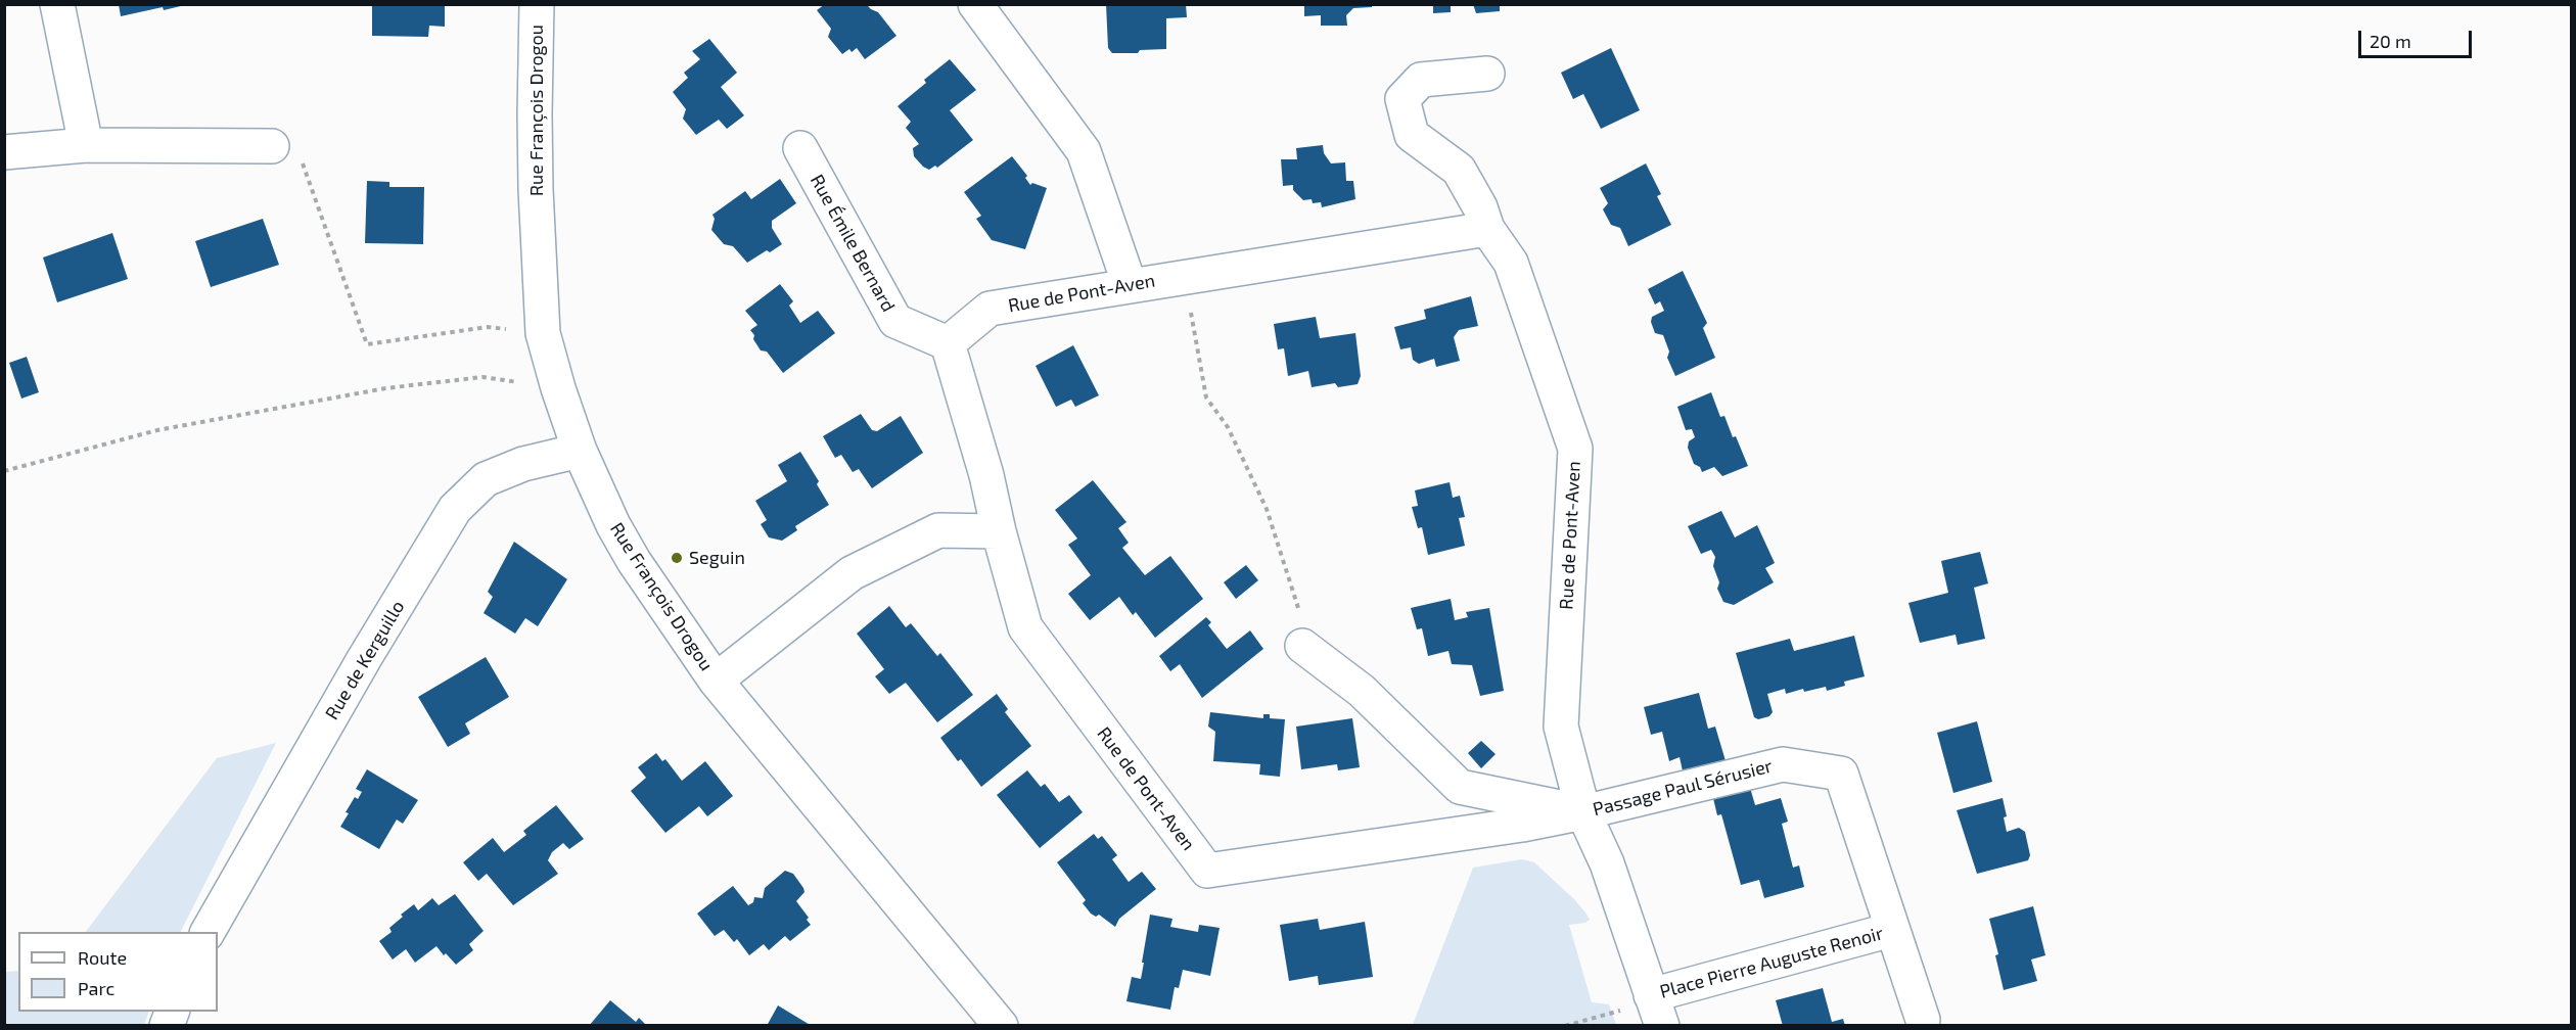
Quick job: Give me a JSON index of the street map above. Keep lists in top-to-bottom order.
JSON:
{
  "streets": {
    "street": [
      "Rue François Drogou",
      "Rue Émile Bernard",
      "Rue de Pont-Aven",
      "Rue de Kerguillo",
      "Passage Paul Sérusier",
      "Place Pierre Auguste Renoir"
    ]
  },
  "crossings": [
    ["Rue François Drogou", "Rue de Kerguillo"],
    ["Rue Émile Bernard", "Rue de Pont-Aven"],
    ["Rue de Pont-Aven", "Passage Paul Sérusier"],
    ["Rue de Pont-Aven", "Place Pierre Auguste Renoir"],
    ["Passage Paul Sérusier", "Place Pierre Auguste Renoir"]
  ],
  "places": ["Seguin"],
  "legend": ["Route", "Parc"],
  "scale_bar": "20 m"
}
